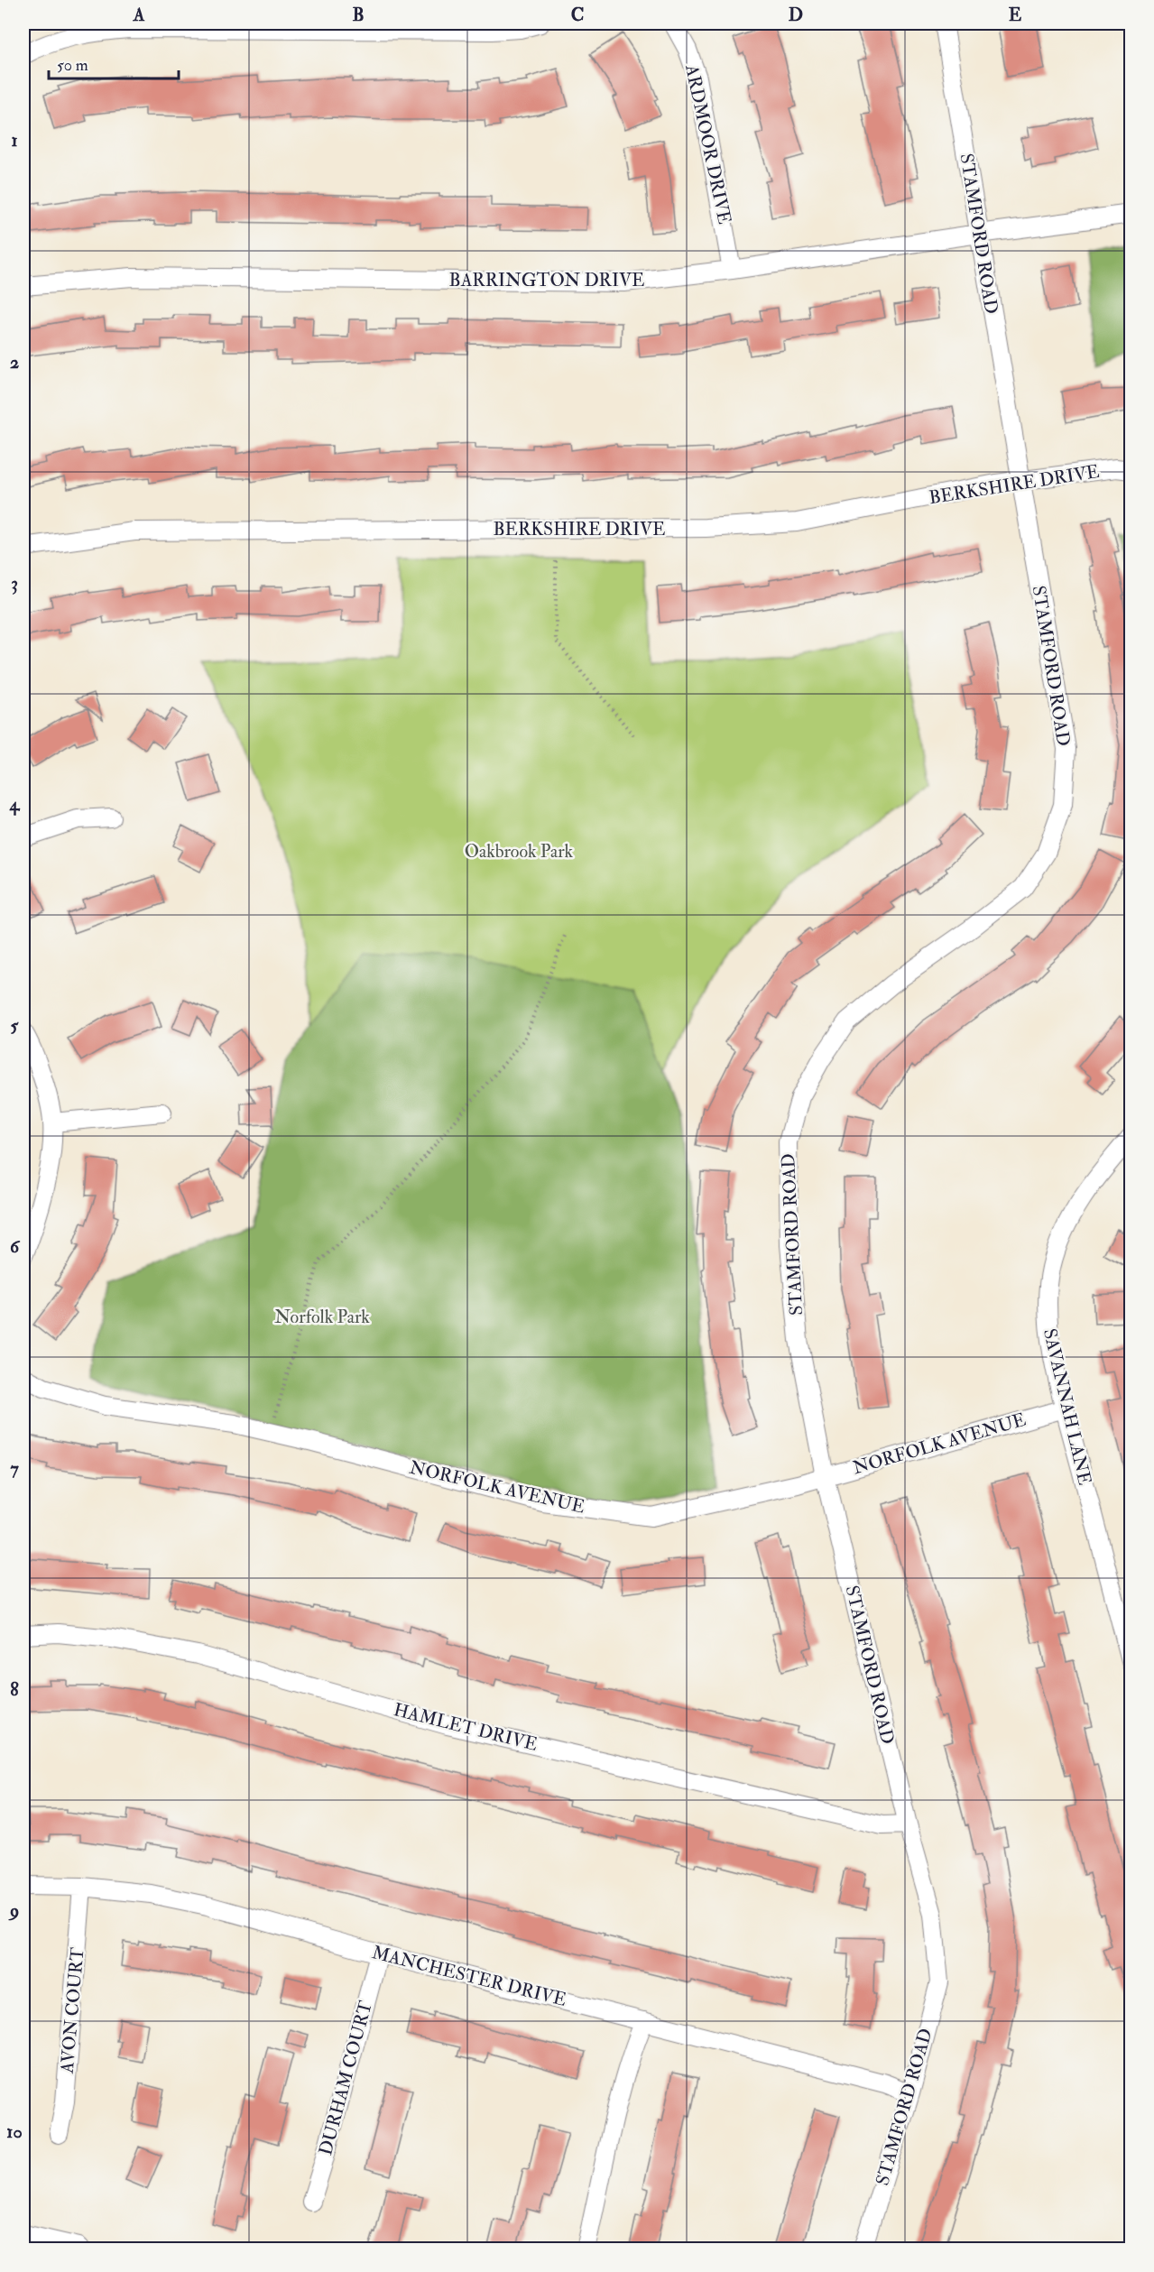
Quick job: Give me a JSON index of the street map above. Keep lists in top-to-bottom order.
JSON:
{
  "streets": {
    "street": [
      "ARDMOOR DRIVE",
      "STAMFORD ROAD",
      "BARRINGTON DRIVE",
      "BERKSHIRE DRIVE",
      "SAVANNAH LANE",
      "NORFOLK AVENUE",
      "HAMLET DRIVE",
      "MANCHESTER DRIVE",
      "AVON COURT",
      "DURHAM COURT"
    ]
  },
  "crossings": [
    ["ARDMOOR DRIVE", "BARRINGTON DRIVE"],
    ["STAMFORD ROAD", "BARRINGTON DRIVE"],
    ["STAMFORD ROAD", "BERKSHIRE DRIVE"],
    ["STAMFORD ROAD", "NORFOLK AVENUE"],
    ["STAMFORD ROAD", "HAMLET DRIVE"],
    ["STAMFORD ROAD", "MANCHESTER DRIVE"],
    ["SAVANNAH LANE", "NORFOLK AVENUE"],
    ["MANCHESTER DRIVE", "AVON COURT"],
    ["MANCHESTER DRIVE", "DURHAM COURT"]
  ],
  "parks": ["Oakbrook Park", "Norfolk Park"],
  "scale_bar": "50 m",
  "grid": {
    "columns": [
      "A",
      "B",
      "C",
      "D",
      "E"
    ],
    "rows": [
      "1",
      "2",
      "3",
      "4",
      "5",
      "6",
      "7",
      "8",
      "9",
      "10"
    ]
  }
}
